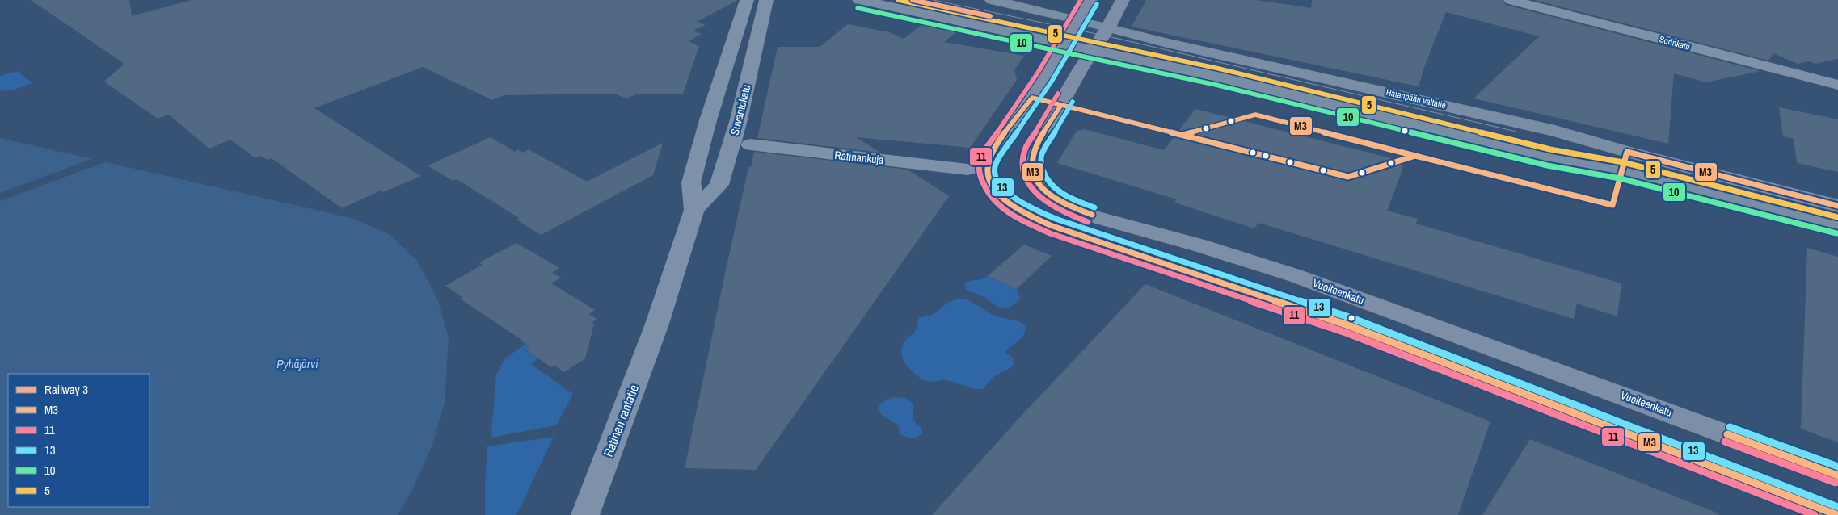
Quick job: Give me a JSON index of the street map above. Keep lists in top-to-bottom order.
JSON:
{
  "streets": {
    "main road": ["Hatanpään valtatie", "Vuolteenkatu"],
    "street": [
      "Sorinkatu",
      "Suvantokatu",
      "Ratinankuja",
      "Ratinan rantatie"
    ]
  },
  "crossings": [
    ["Hatanpään valtatie", "Vuolteenkatu"],
    ["Suvantokatu", "Ratinan rantatie"]
  ],
  "water": ["Pyhäjärvi"],
  "lines": [
    "rail line 3",
    "transit line 11",
    "transit line 5",
    "transit line 13",
    "transit line 10",
    "transit line M3"
  ],
  "legend": [
    "Railway 3",
    "M3",
    "11",
    "13",
    "10",
    "5"
  ]
}
